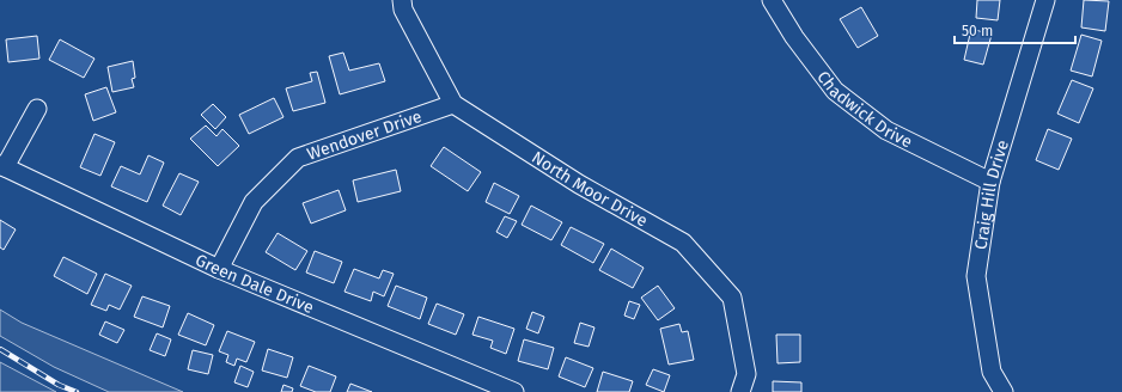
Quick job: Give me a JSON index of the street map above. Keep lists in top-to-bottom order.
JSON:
{
  "streets": {
    "street": [
      "Chadwick Drive",
      "Wendover Drive",
      "North Moor Drive",
      "Craig Hill Drive",
      "Green Dale Drive"
    ]
  },
  "crossings": [
    ["Chadwick Drive", "Craig Hill Drive"],
    ["Wendover Drive", "North Moor Drive"],
    ["Wendover Drive", "Green Dale Drive"]
  ],
  "scale_bar": "50 m"
}
